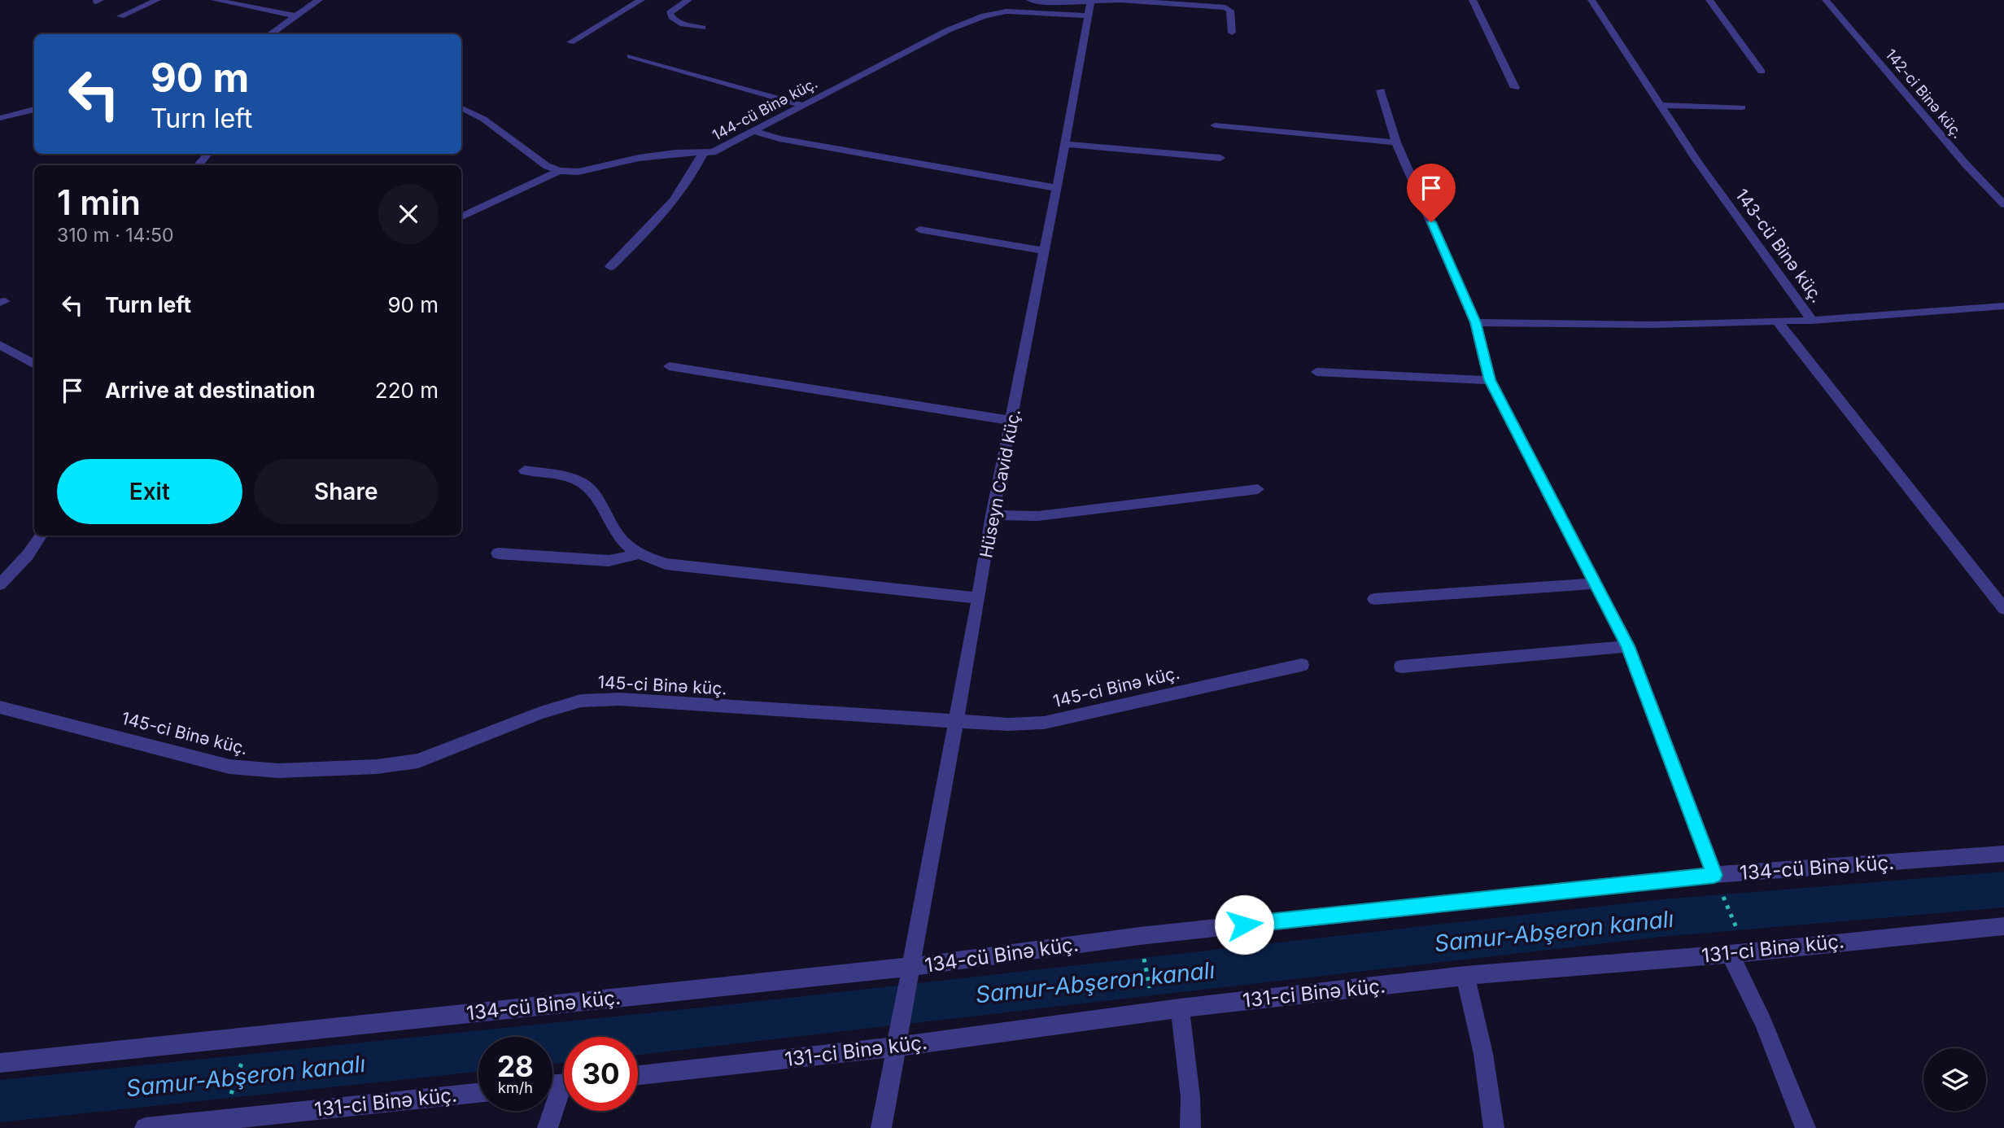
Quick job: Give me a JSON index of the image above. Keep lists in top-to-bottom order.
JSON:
{
  "streets": {
    "street": [
      "142-ci Binə küç.",
      "144-cü Binə küç.",
      "143-cü Binə küç.",
      "Hüseyn Cavid küç.",
      "145-ci Binə küç.",
      "134-cü Binə küç.",
      "131-ci Binə küç."
    ]
  },
  "crossings": [
    ["144-cü Binə küç.", "Hüseyn Cavid küç."],
    ["Hüseyn Cavid küç.", "145-ci Binə küç."],
    ["Hüseyn Cavid küç.", "134-cü Binə küç."],
    ["Hüseyn Cavid küç.", "131-ci Binə küç."]
  ],
  "water": ["Samur-Abşeron kanalı"],
  "page": {
    "turn": ["90 m", "Turn left"],
    "heading": ["1 min", "310 m · 14:50"],
    "list": [
      {
        "name": "Turn left",
        "value": "90 m"
      },
      {
        "name": "Arrive at destination",
        "value": "220 m"
      }
    ],
    "buttons": ["Exit", "Share"],
    "speed": "28 km/h",
    "limit": "30"
  }
}
